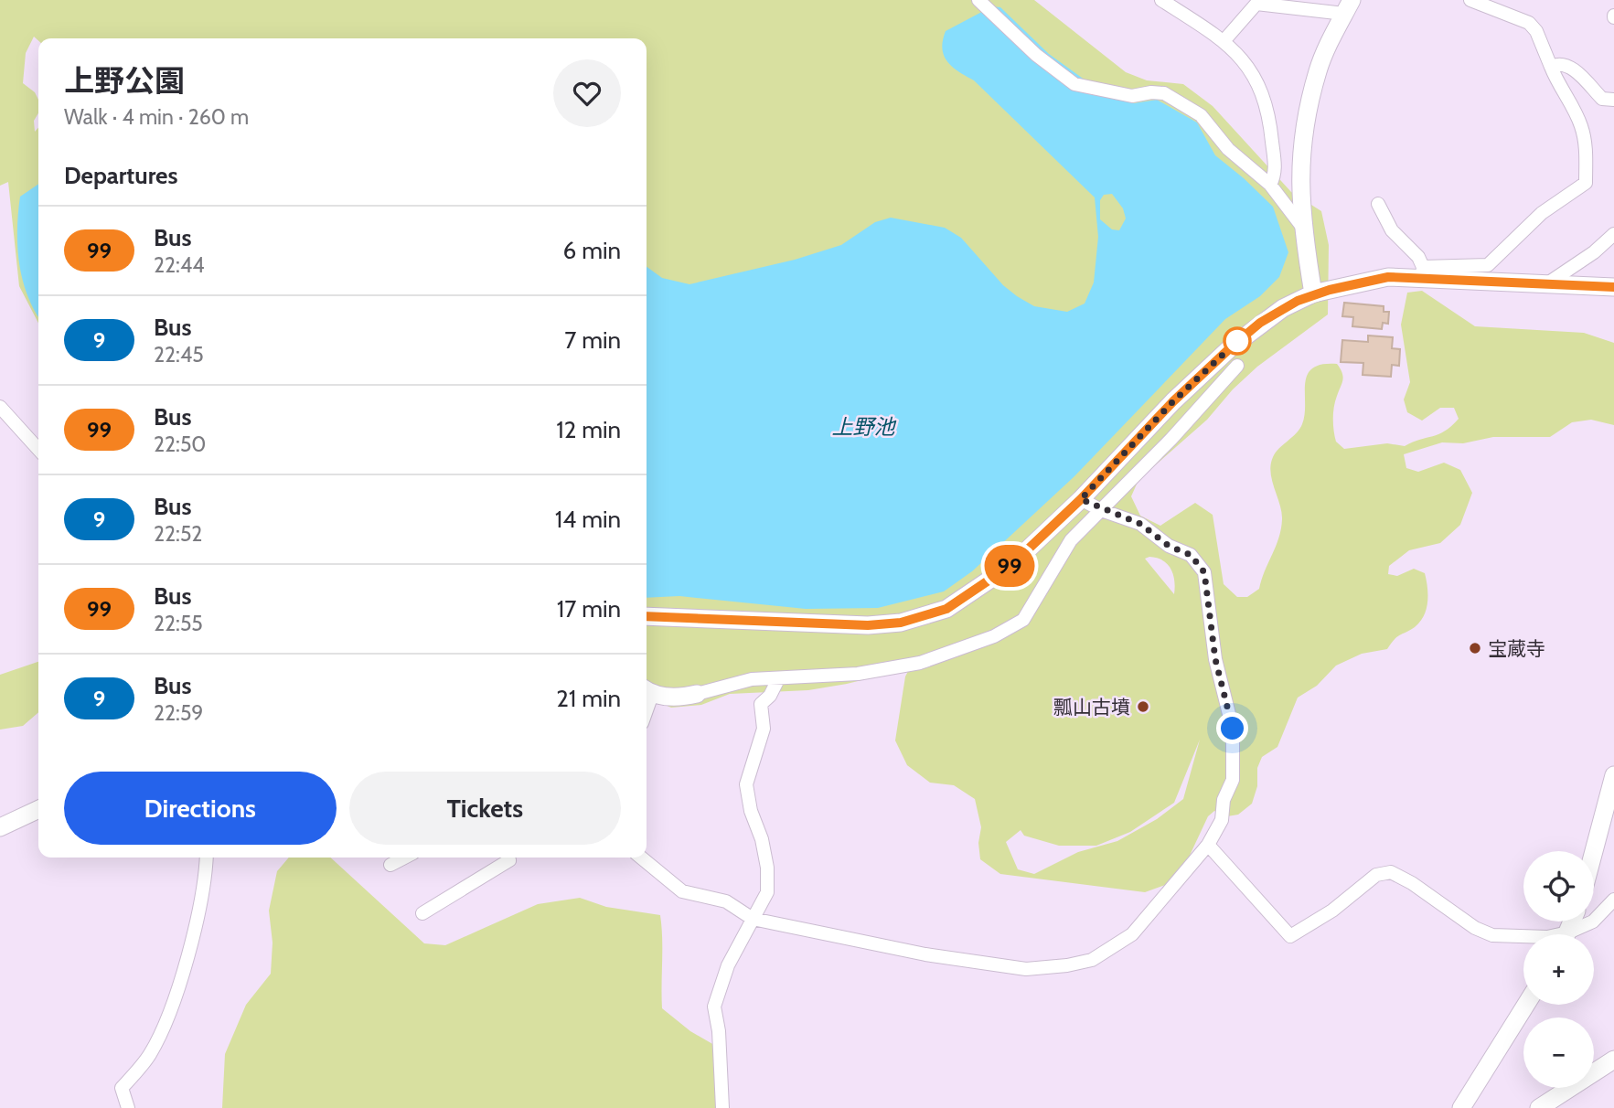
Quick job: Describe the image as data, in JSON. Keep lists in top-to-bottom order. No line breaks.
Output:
{"water":["上野池"],"places":["宝蔵寺","瓢山古墳"],"lines":["bus line 99"],"page":{"on_map":"99","heading":[["上野公園","Walk · 4 min · 260 m"],"Departures"],"list":[{"mark":"99","name":"Bus","note":"22:44","value":"6 min"},{"mark":"9","name":"Bus","note":"22:45","value":"7 min"},{"mark":"99","name":"Bus","note":"22:50","value":"12 min"},{"mark":"9","name":"Bus","note":"22:52","value":"14 min"},{"mark":"99","name":"Bus","note":"22:55","value":"17 min"},{"mark":"9","name":"Bus","note":"22:59","value":"21 min"}],"buttons":["Directions","Tickets"],"map_buttons":["+","−"]}}
